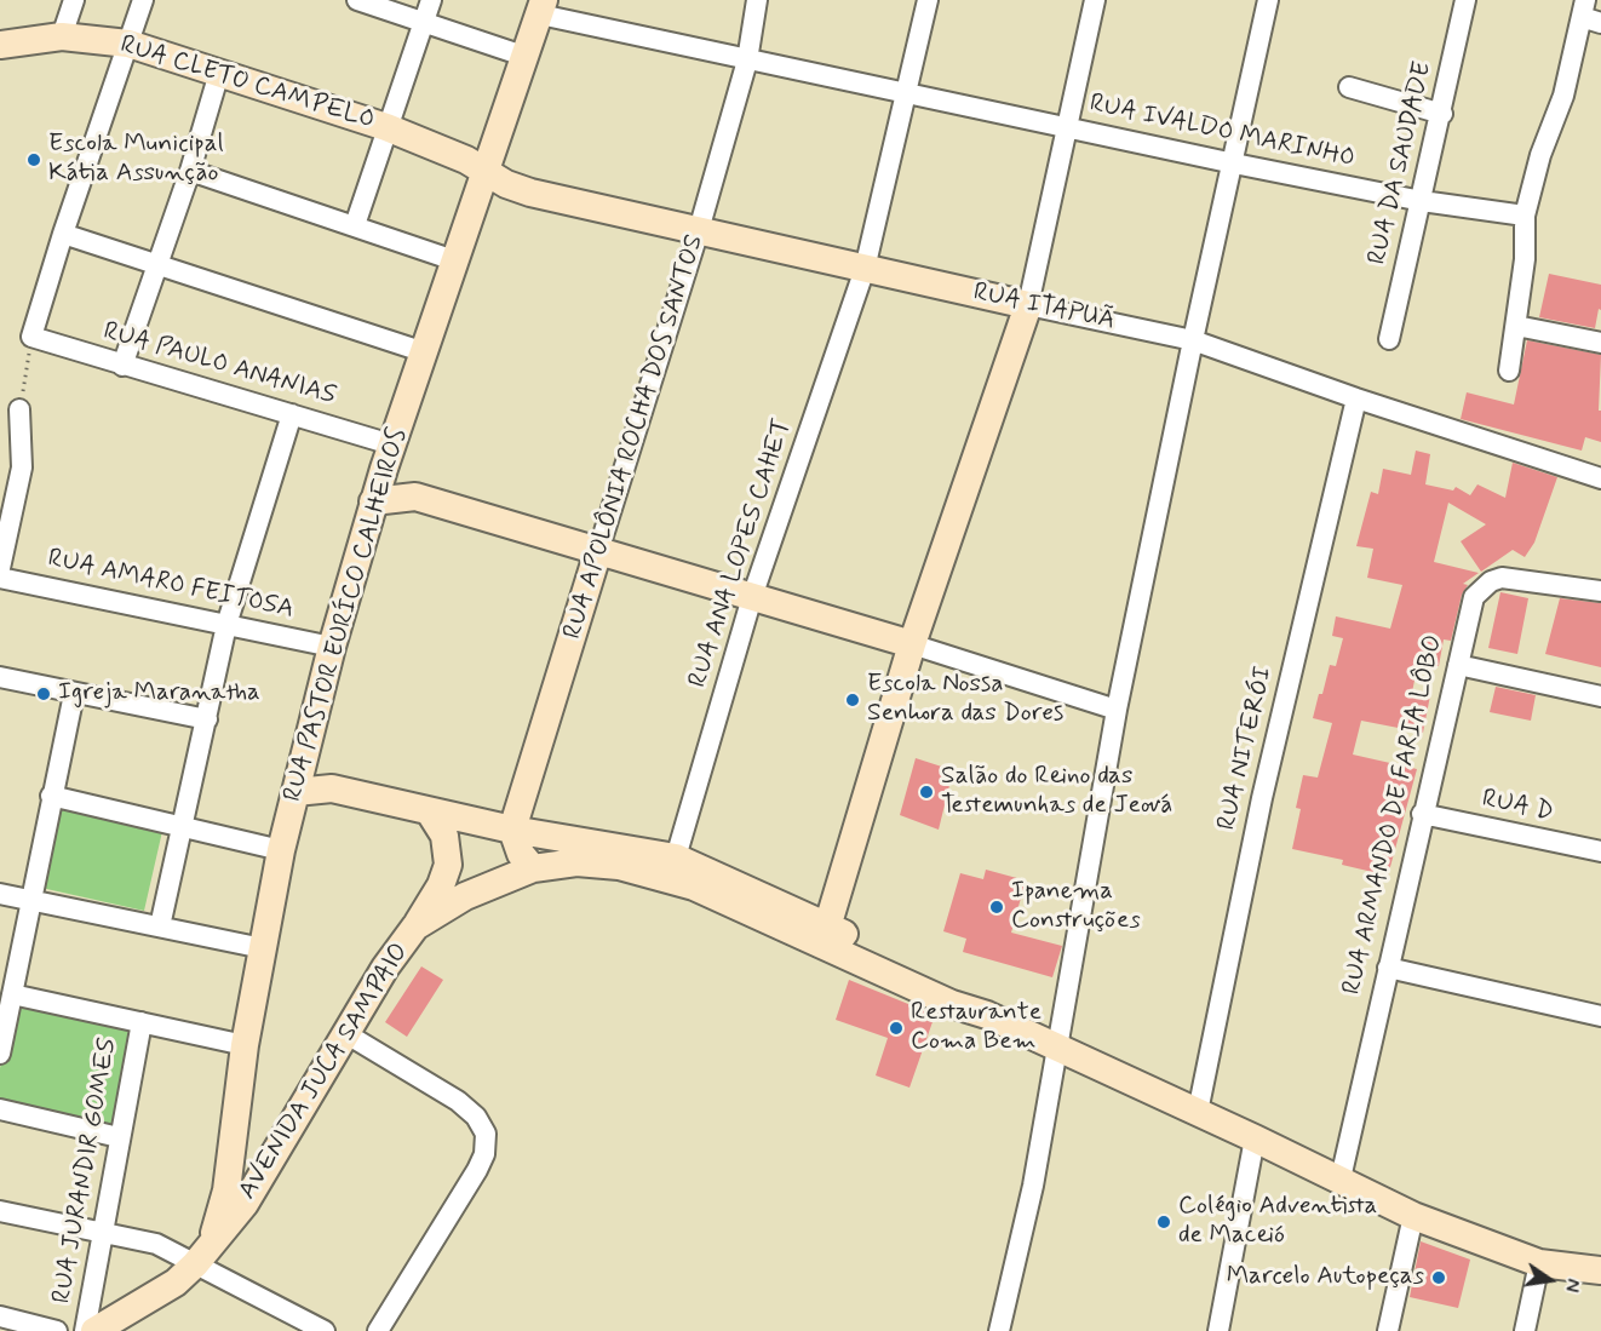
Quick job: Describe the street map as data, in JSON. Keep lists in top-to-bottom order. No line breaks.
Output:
{"streets":{"main road":["RUA CLETO CAMPELO","RUA ITAPUÃ","RUA APOLÔNIA ROCHA DOS SANTOS","RUA PASTOR EURÍCO CALHEIROS","AVENIDA JUCA SAMPAIO"],"street":["RUA IVALDO MARINHO","RUA DA SAUDADE","RUA PAULO ANANIAS","RUA ANA LOPES CAHET","RUA AMARO FEITOSA","RUA NITERÓI","RUA D","RUA ARMANDO DE FARIA LÔBO","RUA JURANDIR GOMES"]},"crossings":[["RUA CLETO CAMPELO","RUA ITAPUÃ"],["RUA CLETO CAMPELO","RUA PASTOR EURÍCO CALHEIROS"],["RUA IVALDO MARINHO","RUA DA SAUDADE"],["RUA IVALDO MARINHO","RUA APOLÔNIA ROCHA DOS SANTOS"],["RUA IVALDO MARINHO","RUA PASTOR EURÍCO CALHEIROS"],["RUA ITAPUÃ","RUA APOLÔNIA ROCHA DOS SANTOS"],["RUA ITAPUÃ","RUA ANA LOPES CAHET"],["RUA ITAPUÃ","RUA PASTOR EURÍCO CALHEIROS"],["RUA ITAPUÃ","RUA NITERÓI"],["RUA PAULO ANANIAS","RUA PASTOR EURÍCO CALHEIROS"],["RUA APOLÔNIA ROCHA DOS SANTOS","AVENIDA JUCA SAMPAIO"],["RUA ANA LOPES CAHET","AVENIDA JUCA SAMPAIO"],["RUA AMARO FEITOSA","RUA PASTOR EURÍCO CALHEIROS"],["RUA PASTOR EURÍCO CALHEIROS","AVENIDA JUCA SAMPAIO"],["RUA NITERÓI","AVENIDA JUCA SAMPAIO"],["RUA D","RUA ARMANDO DE FARIA LÔBO"],["RUA ARMANDO DE FARIA LÔBO","AVENIDA JUCA SAMPAIO"]],"places":["Escola Municipal Kátia Assunção","Igreja Maranatha","Escola Nossa Senhora das Dores","Salão do Reino das Testemunhas de Jeová","Ipanema Construções","Restaurante Coma Bem","Colégio Adventista de Maceió","Marcelo Autopeças"],"north":"right"}
